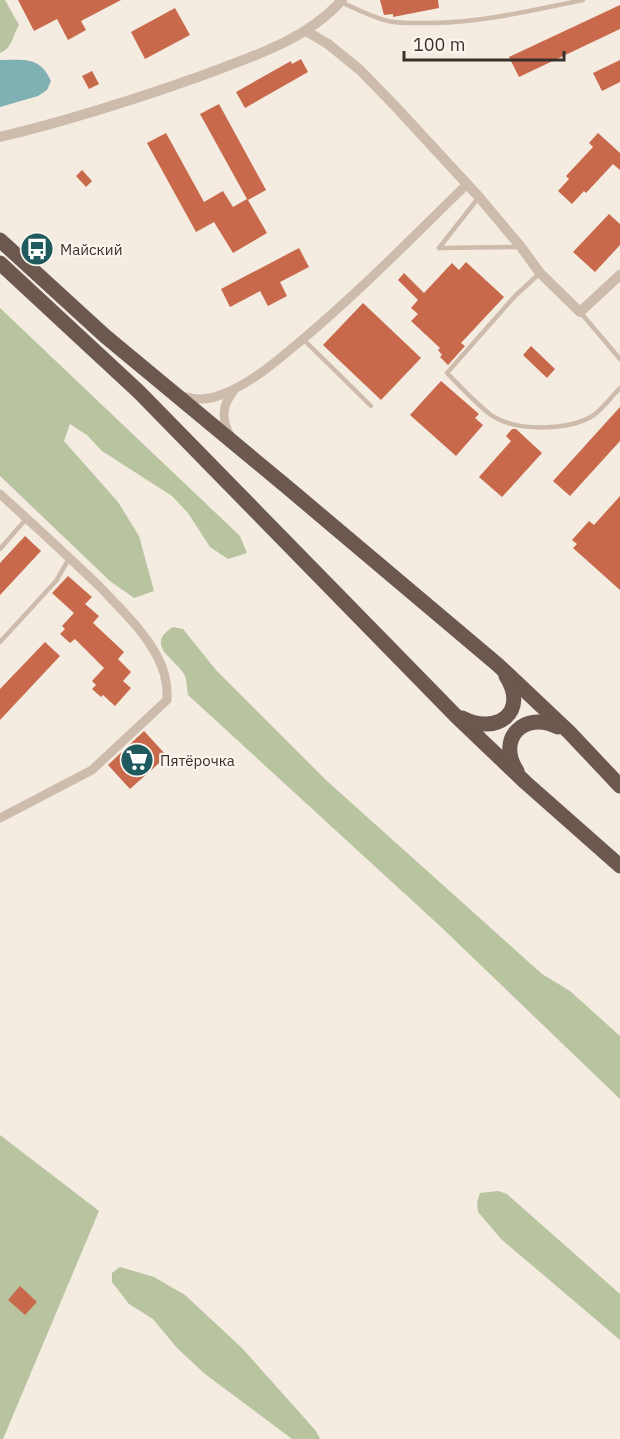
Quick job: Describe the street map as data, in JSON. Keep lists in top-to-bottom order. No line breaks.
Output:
{"places":{"bus stop":["Майский"],"supermarket":["Пятёрочка"]},"scale_bar":"100 m"}
